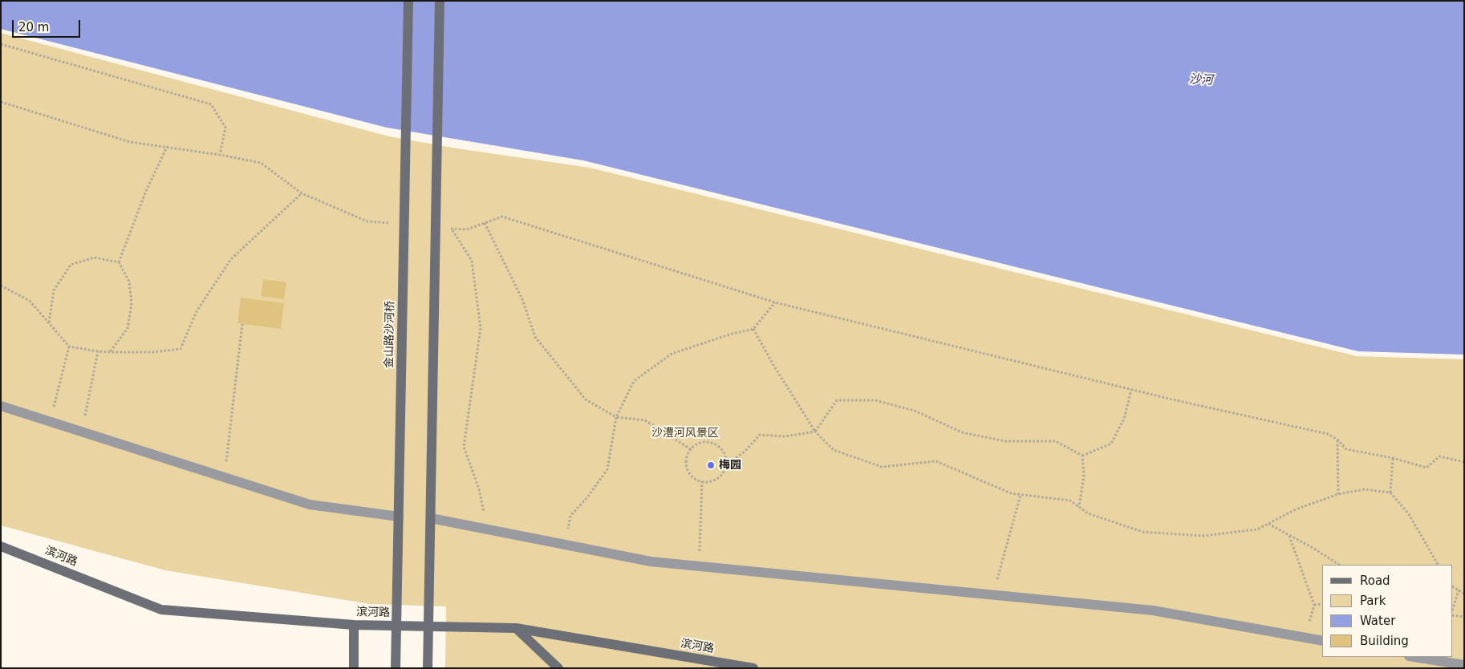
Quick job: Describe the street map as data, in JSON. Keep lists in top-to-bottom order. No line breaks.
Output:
{"streets":{"main road":["金山路沙河桥","滨河路"]},"water":["沙河"],"parks":["沙澧河风景区"],"places":["梅园"],"legend":["Road","Park","Water","Building"],"scale_bar":"20 m"}
